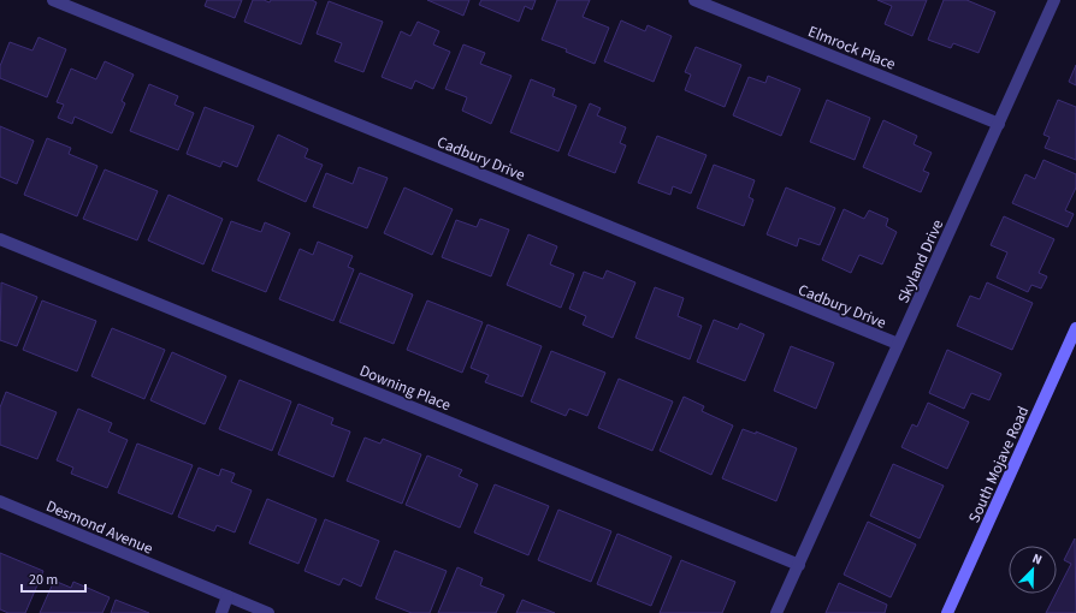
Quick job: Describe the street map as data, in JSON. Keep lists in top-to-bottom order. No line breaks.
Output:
{"streets":{"street":["Elmrock Place","Cadbury Drive","Skyland Drive","Downing Place","South Mojave Road","Desmond Avenue"]},"crossings":[["Elmrock Place","Skyland Drive"],["Cadbury Drive","Skyland Drive"],["Skyland Drive","Downing Place"]],"scale_bar":"20 m","north":"top right"}
